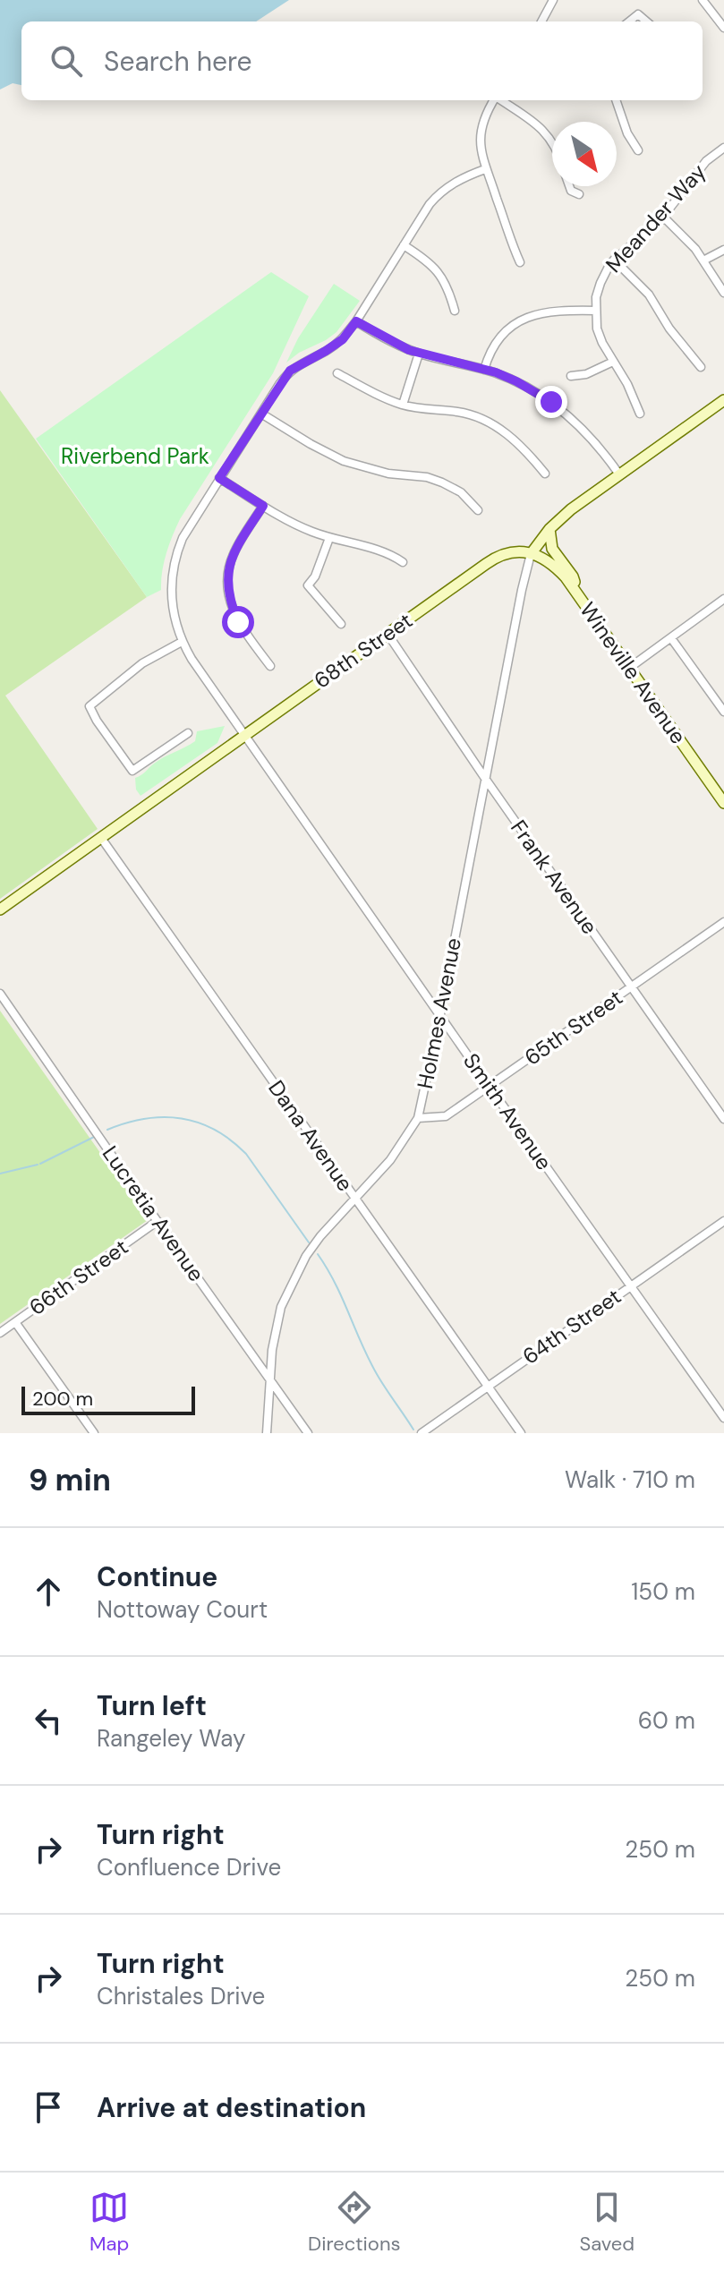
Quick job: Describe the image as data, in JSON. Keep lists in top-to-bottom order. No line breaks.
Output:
{"streets":{"street":["Meander Way","68th Street","Wineville Avenue","Frank Avenue","Holmes Avenue","65th Street","Smith Avenue","Dana Avenue","Lucretia Avenue","66th Street","64th Street"]},"crossings":[["68th Street","Wineville Avenue"],["68th Street","Frank Avenue"],["68th Street","Holmes Avenue"],["68th Street","Smith Avenue"],["68th Street","Dana Avenue"],["Wineville Avenue","Holmes Avenue"],["Frank Avenue","Holmes Avenue"],["Frank Avenue","65th Street"],["Holmes Avenue","65th Street"],["Holmes Avenue","Smith Avenue"],["Holmes Avenue","Dana Avenue"],["Holmes Avenue","Lucretia Avenue"],["65th Street","Smith Avenue"],["Smith Avenue","64th Street"],["Dana Avenue","64th Street"],["Lucretia Avenue","66th Street"]],"parks":["Riverbend Park"],"scale_bar":"200 m","north":"bottom right","page":{"search":"Search here","scale":"200 m","heading":["9 min","Walk · 710 m"],"list":[["Continue","Nottoway Court","150 m"],["Turn left","Rangeley Way","60 m"],["Turn right","Confluence Drive","250 m"],["Turn right","Christales Drive","250 m"],"Arrive at destination"],"nav":["Map","Directions","Saved"]}}
